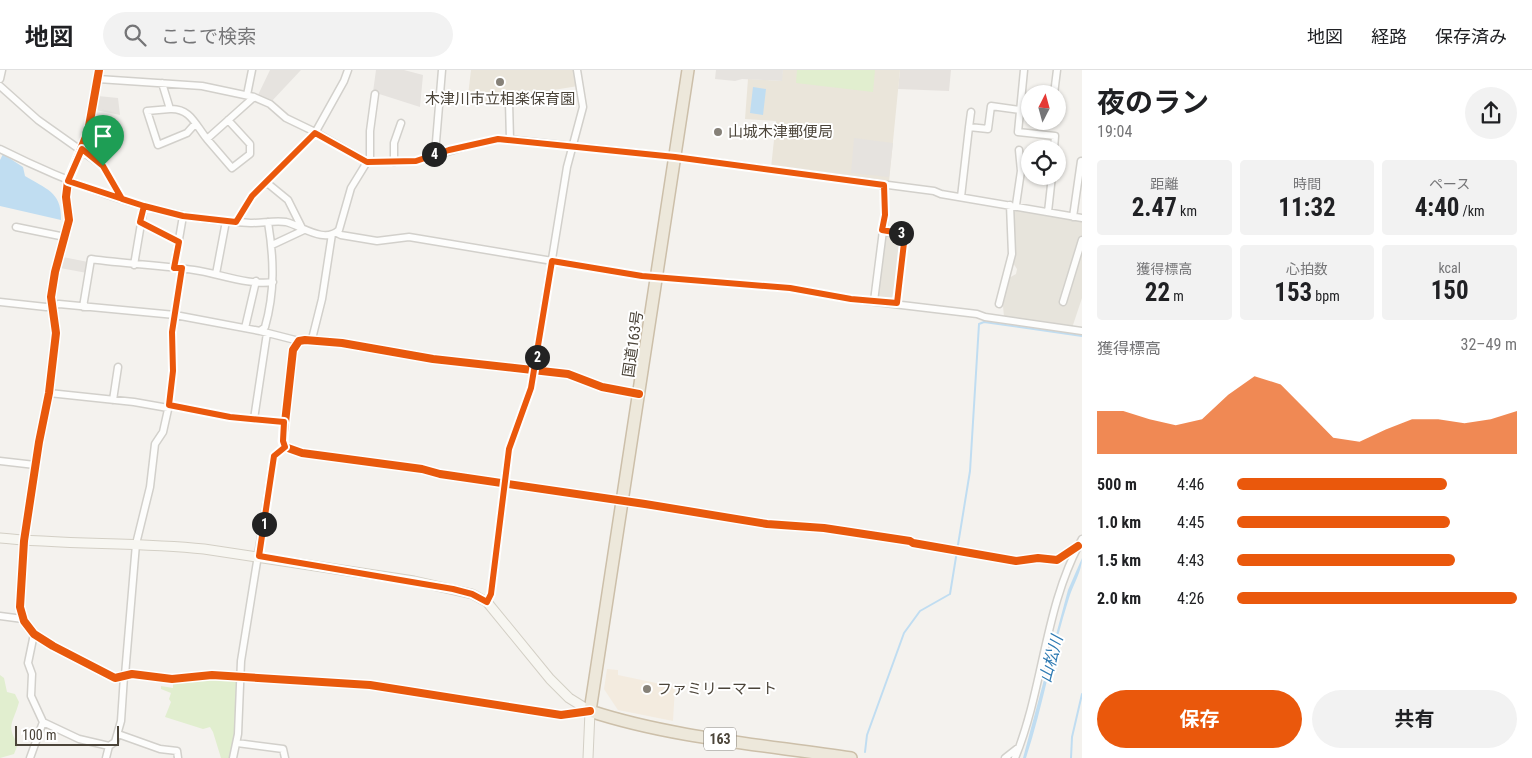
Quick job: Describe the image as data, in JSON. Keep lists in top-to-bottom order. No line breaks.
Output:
{"streets":{"highway":["国道163号","163"]},"crossings":[["国道163号","163"]],"water":["山松川"],"places":["木津川市立相楽保育園","山城木津郵便局","ファミリーマート"],"scale_bar":"100 m","north":"top","page":{"header":"地図","search":"ここで検索","nav":["地図","経路","保存済み"],"heading":["夜のラン","19:04"],"pins":["4","3","2","1"],"stats":[["距離","2.47 km"],["時間","11:32"],["ペース","4:40 /km"],["獲得標高","22 m"],["心拍数","153 bpm"],["kcal","150"]],"chart":["獲得標高","32–49 m"],"list":[{"name":"500 m","note":"4:46"},{"name":"1.0 km","note":"4:45"},{"name":"1.5 km","note":"4:43"},{"name":"2.0 km","note":"4:26"}],"buttons":["保存","共有"],"scale":"100 m"}}
